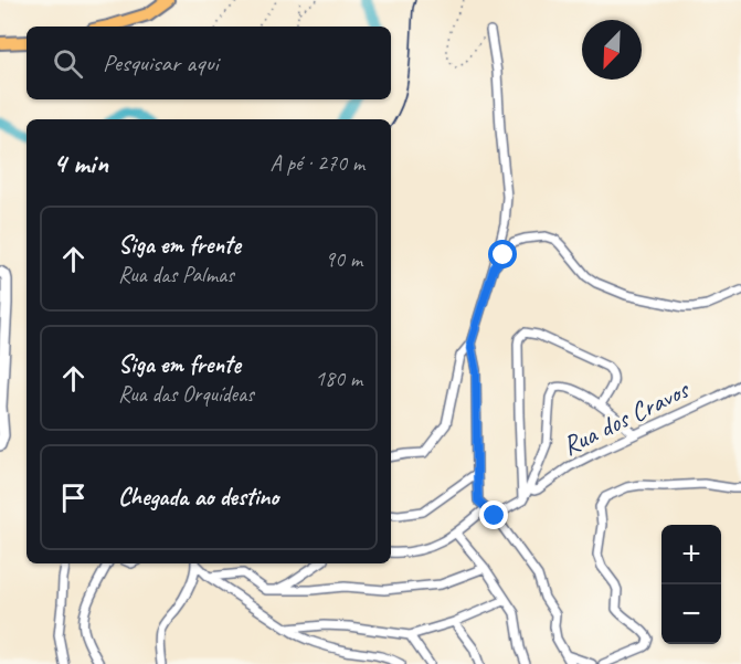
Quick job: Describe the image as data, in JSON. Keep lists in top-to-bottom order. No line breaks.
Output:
{"streets":{"street":["Rua dos Cravos"]},"north":"bottom left","page":{"search":"Pesquisar aqui","heading":["4 min","A pé · 270 m"],"list":[["Siga em frente","Rua das Palmas","90 m"],["Siga em frente","Rua das Orquídeas","180 m"],"Chegada ao destino"],"map_buttons":["+","−"]}}
